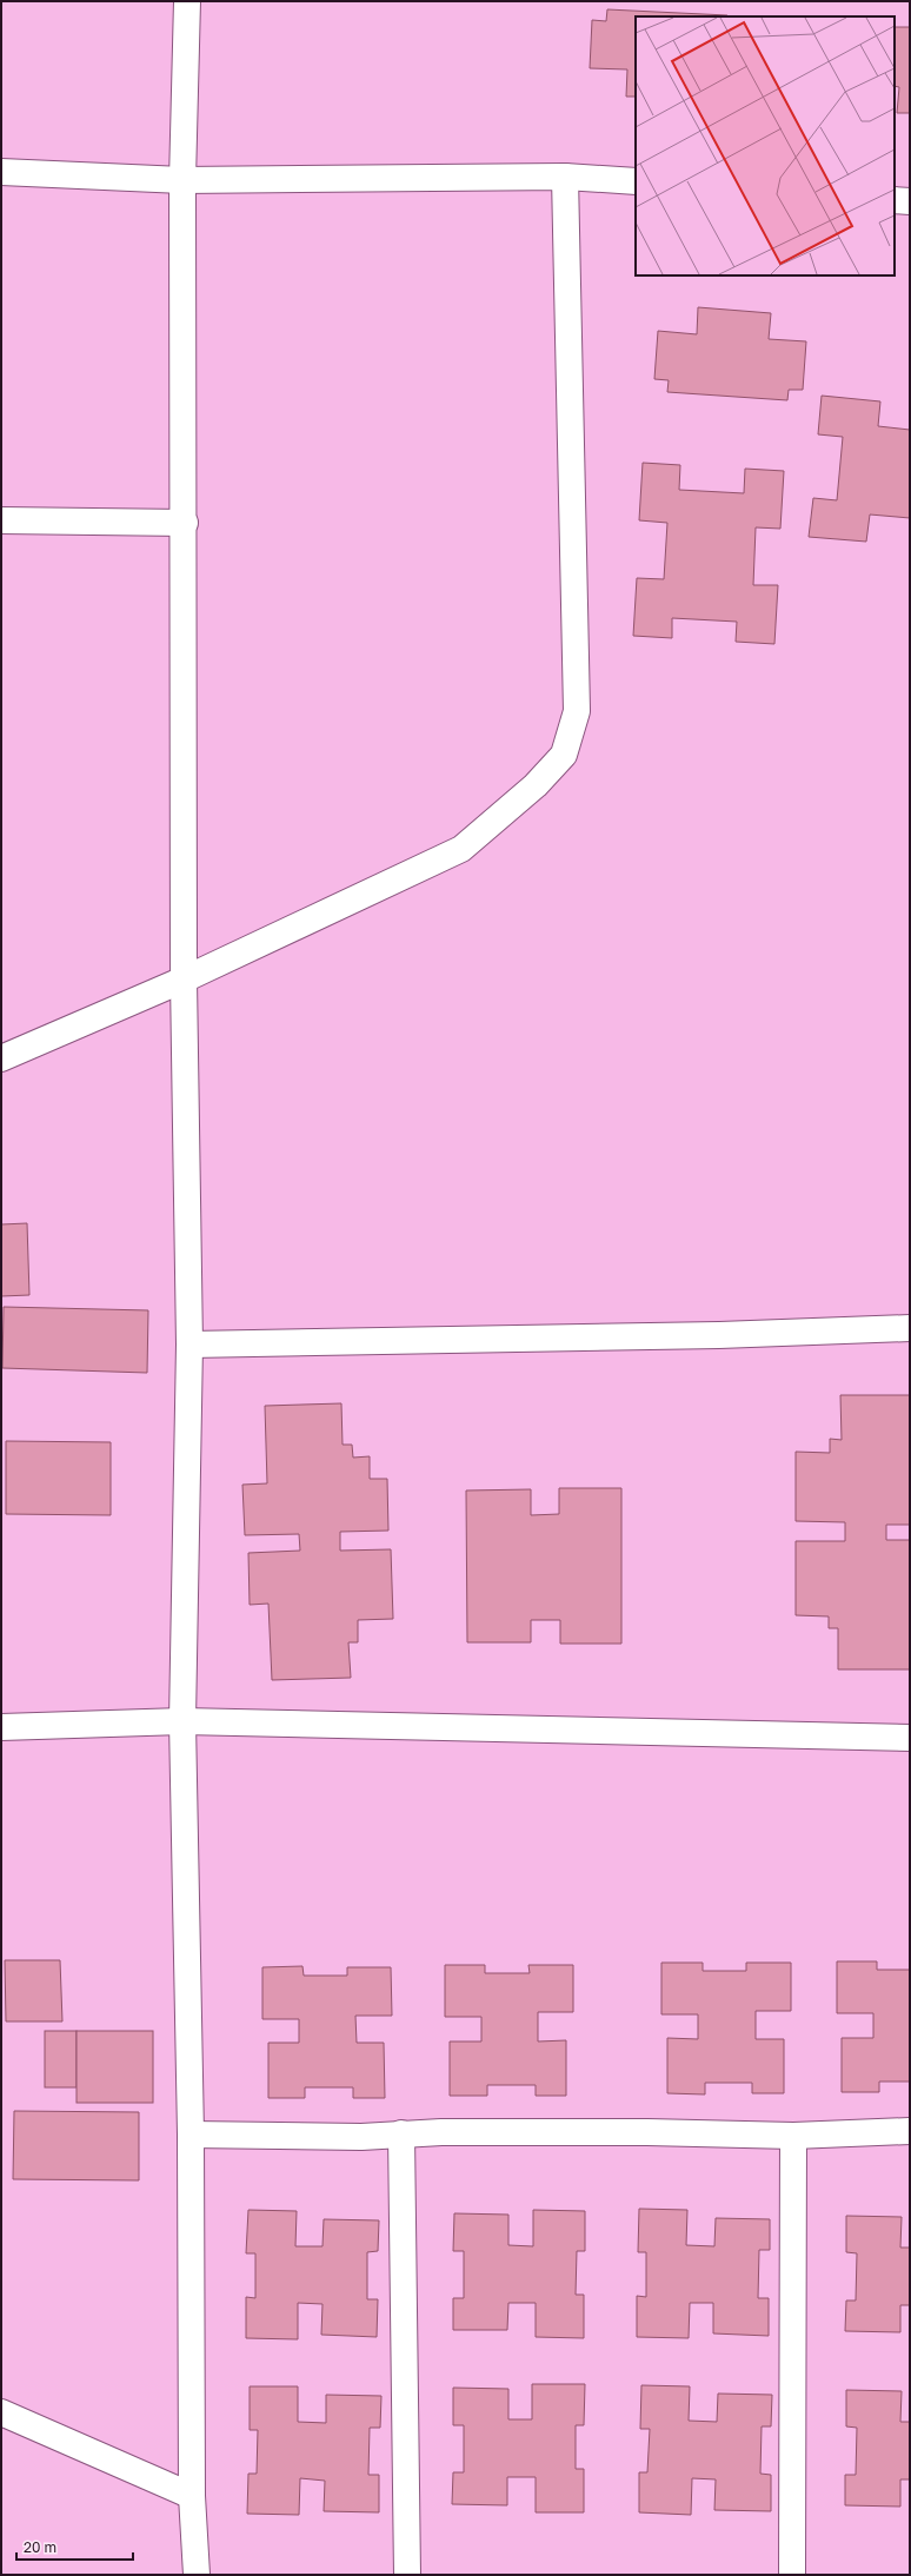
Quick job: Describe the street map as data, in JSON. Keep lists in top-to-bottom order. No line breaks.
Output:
{"scale_bar":"20 m"}
